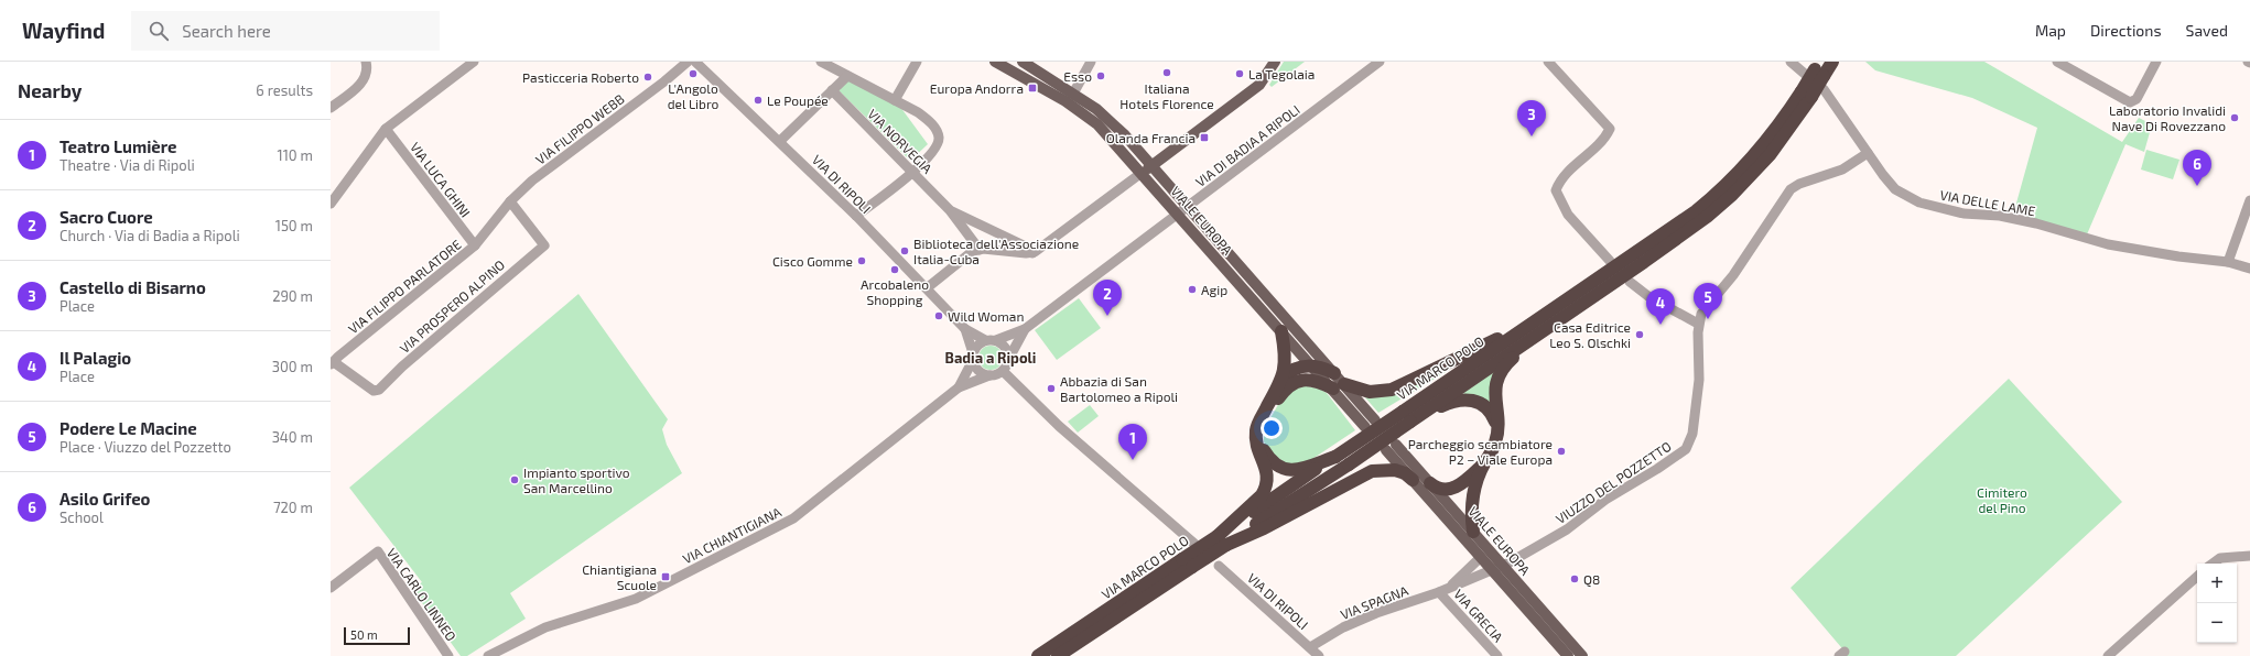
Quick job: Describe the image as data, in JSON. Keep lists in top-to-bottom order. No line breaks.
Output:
{"streets":{"highway":["VIA MARCO POLO"],"main road":["VIALE EUROPA"],"street":["VIA FILIPPO WEBB","VIA NORVEGIA","VIA DI BADIA A RIPOLI","VIA LUCA GHINI","VIA DI RIPOLI","VIA DELLE LAME","VIA FILIPPO PARLATORE","VIA PROSPERO ALPINO","VIUZZO DEL POZZETTO","VIA CHIANTIGIANA","VIA CARLO LINNEO","VIA SPAGNA","VIA GRECIA"]},"crossings":[["VIA FILIPPO WEBB","VIA LUCA GHINI"],["VIA FILIPPO WEBB","VIA FILIPPO PARLATORE"],["VIA FILIPPO WEBB","VIA PROSPERO ALPINO"],["VIA DI BADIA A RIPOLI","VIA DI RIPOLI"],["VIA DI BADIA A RIPOLI","VIALE EUROPA"],["VIA DI BADIA A RIPOLI","VIA CHIANTIGIANA"],["VIA LUCA GHINI","VIA FILIPPO PARLATORE"],["VIA DI RIPOLI","VIA CHIANTIGIANA"],["VIA DI RIPOLI","VIA SPAGNA"],["VIA DELLE LAME","VIA MARCO POLO"],["VIA DELLE LAME","VIUZZO DEL POZZETTO"],["VIALE EUROPA","VIUZZO DEL POZZETTO"],["VIALE EUROPA","VIA SPAGNA"],["VIA FILIPPO PARLATORE","VIA PROSPERO ALPINO"],["VIUZZO DEL POZZETTO","VIA SPAGNA"],["VIA SPAGNA","VIA GRECIA"]],"districts":["Badia a Ripoli"],"parks":["Cimitero del Pino"],"places":{"other":["Italiana Hotels Florence","L'Angolo del Libro","La Tegolaia","Esso","Pasticceria Roberto","Le Poupée","Laboratorio Invalidi Nave Di Rovezzano","Biblioteca dell'Associazione Italia-Cuba","Cisco Gomme","Arcobaleno Shopping","Agip","Wild Woman","Casa Editrice Leo S. Olschki","Abbazia di San Bartolomeo a Ripoli","Parcheggio scambiatore P2 – Viale Europa","Impianto sportivo San Marcellino","Q8"],"transit":["Europa Andorra","Olanda Francia","Chiantigiana Scuole"]},"scale_bar":"50 m","page":{"header":"Wayfind","search":"Search here","nav":["Map","Directions","Saved"],"heading":["Nearby","6 results"],"pins":["3","6","2","5","4","1"],"list":[{"mark":"1","name":"Teatro Lumière","note":"Theatre · Via di Ripoli","value":"110 m"},{"mark":"2","name":"Sacro Cuore","note":"Church · Via di Badia a Ripoli","value":"150 m"},{"mark":"3","name":"Castello di Bisarno","note":"Place","value":"290 m"},{"mark":"4","name":"Il Palagio","note":"Place","value":"300 m"},{"mark":"5","name":"Podere Le Macine","note":"Place · Viuzzo del Pozzetto","value":"340 m"},{"mark":"6","name":"Asilo Grifeo","note":"School","value":"720 m"}],"map_buttons":["+","−"],"scale":"50 m"}}
